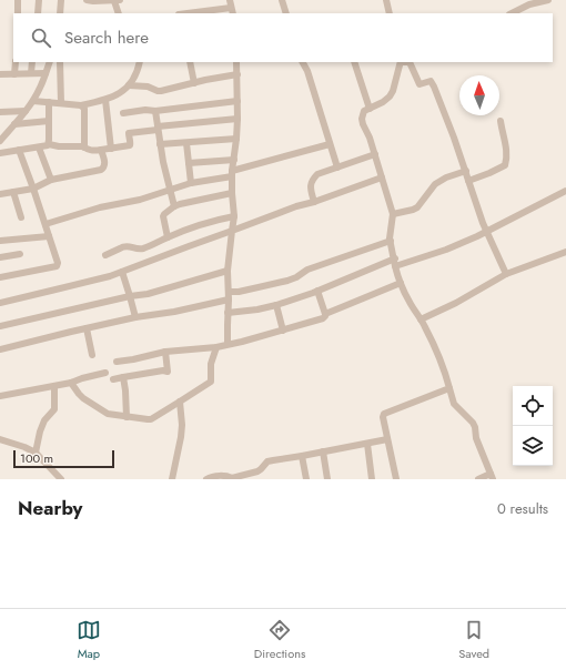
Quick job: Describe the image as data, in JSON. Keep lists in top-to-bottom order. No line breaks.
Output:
{"scale_bar":"100 m","north":"top","page":{"search":"Search here","scale":"100 m","heading":["Nearby","0 results"],"nav":["Map","Directions","Saved"]}}
